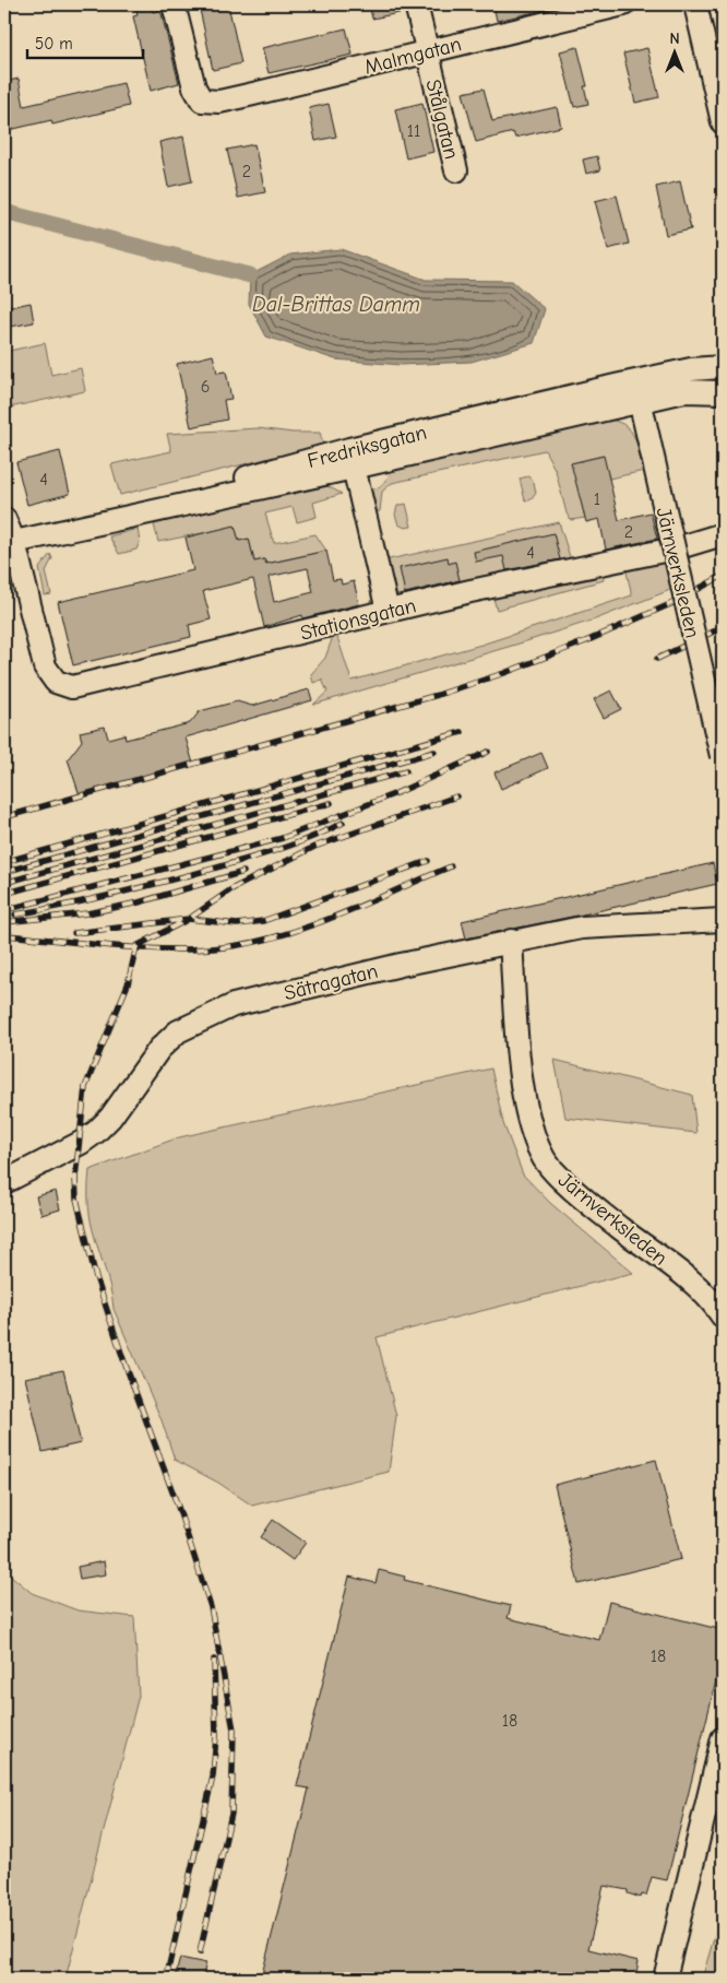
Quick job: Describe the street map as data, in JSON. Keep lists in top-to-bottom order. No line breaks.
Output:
{"streets":{"street":["Malmgatan","Stålgatan","Fredriksgatan","Järnverksleden","Stationsgatan","Sätragatan"]},"crossings":[["Malmgatan","Stålgatan"],["Fredriksgatan","Järnverksleden"],["Fredriksgatan","Stationsgatan"],["Järnverksleden","Sätragatan"]],"water":["Dal-Brittas Damm"],"house_numbers":["11","2","6","4","1","2","4","18","18"],"scale_bar":"50 m","north":"top"}
